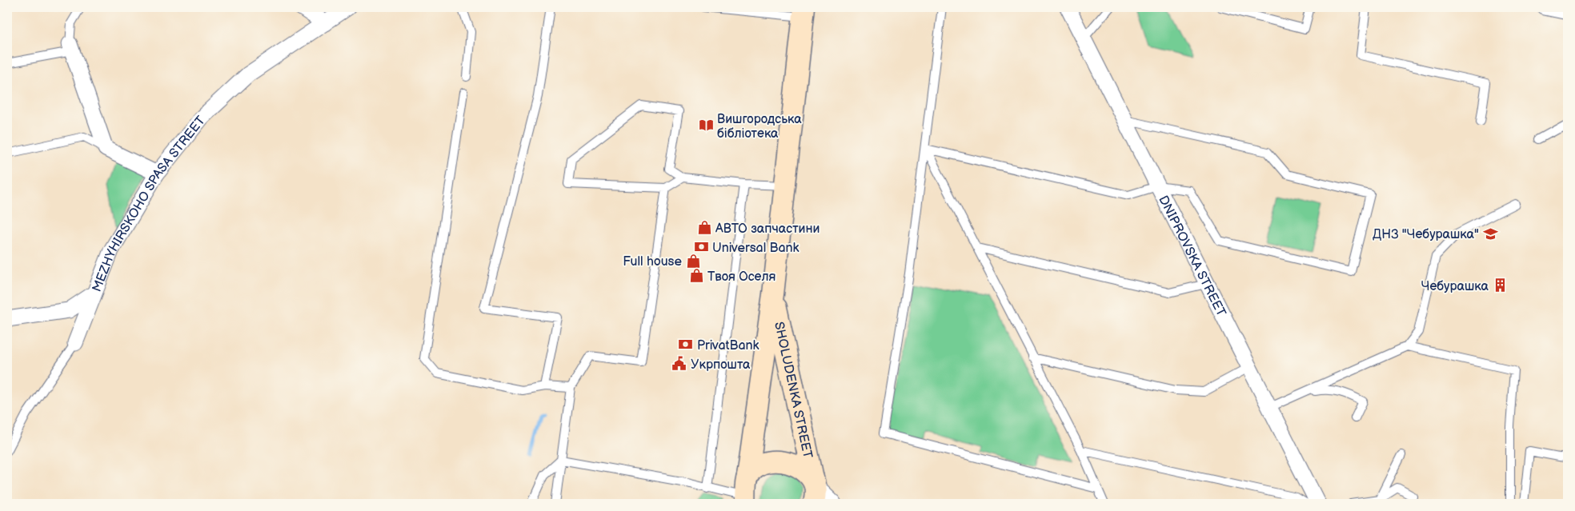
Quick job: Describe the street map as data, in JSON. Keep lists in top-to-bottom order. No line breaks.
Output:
{"streets":{"main road":["SHOLUDENKA STREET"],"street":["MEZHYHIRSKOHO SPASA STREET","DNIPROVSKA STREET"]},"places":{"library":["Вишгородська бібліотека"],"shop":["АВТО запчастини","Full house","Твоя Оселя"],"school or university":["ДНЗ \"Чебурашка\""],"bank":["Universal Bank","PrivatBank"],"building":["Чебурашка"],"public building":["Укрпошта"]}}
